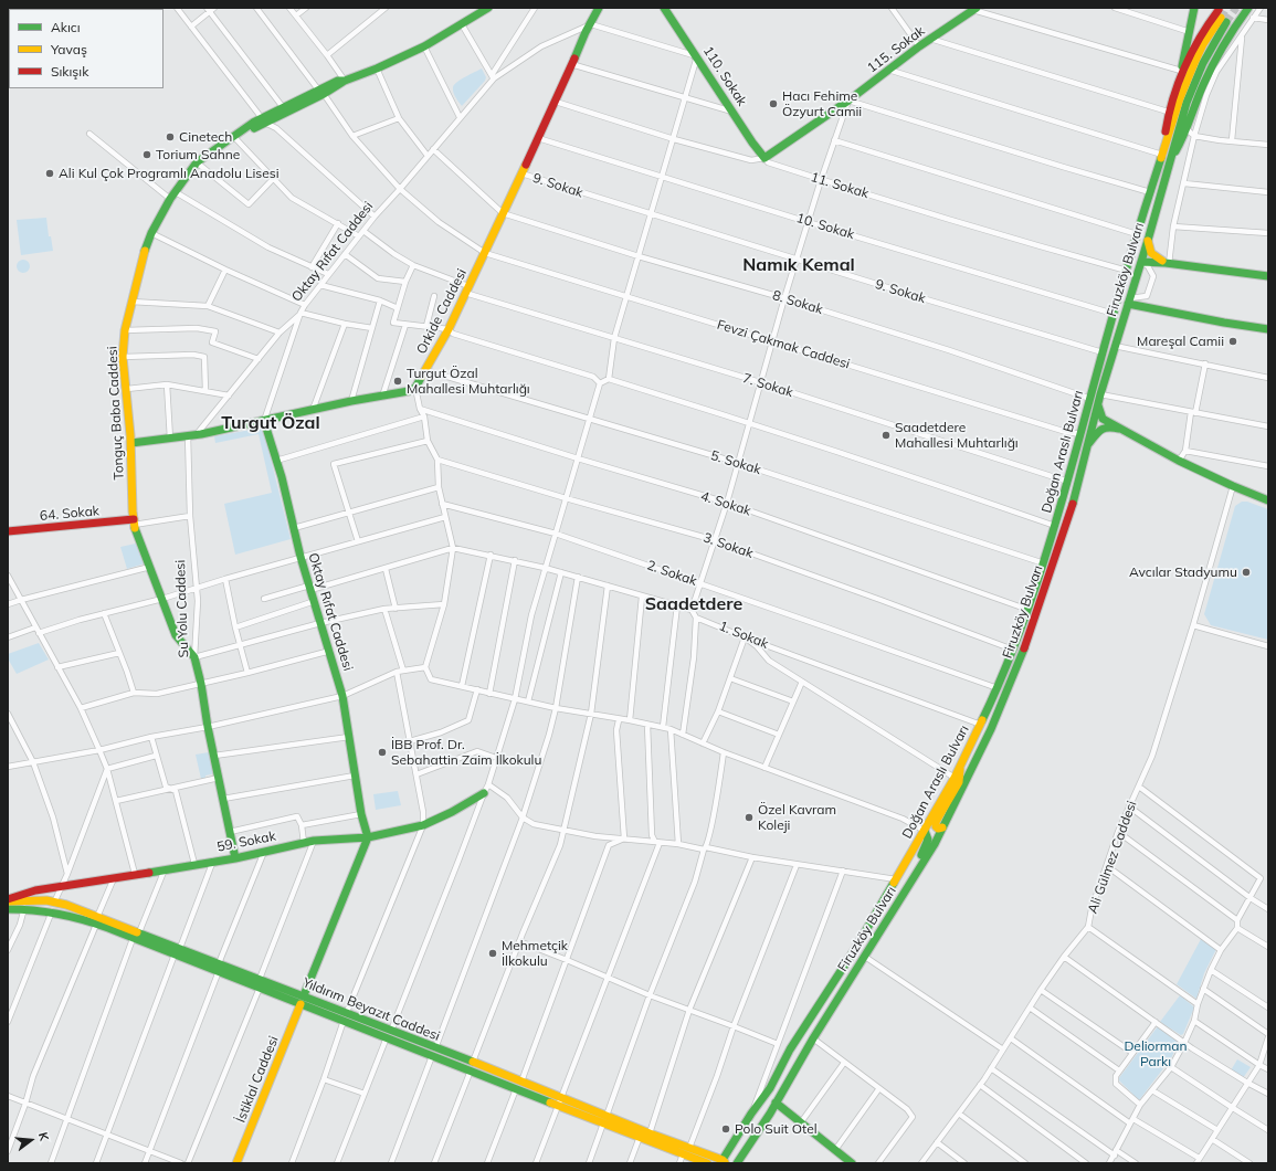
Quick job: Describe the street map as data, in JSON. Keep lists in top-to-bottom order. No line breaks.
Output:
{"streets":{"main road":["115. Sokak","110. Sokak","Oktay Rıfat Caddesi","Firuzköy Bulvarı","Orkide Caddesi","Tonguç Baba Caddesi","Doğan Araslı Bulvarı","64. Sokak","Su Yolu Caddesi","59. Sokak","Yıldırım Beyazıt Caddesi","İstiklal Caddesi"],"street":["9. Sokak","11. Sokak","10. Sokak","8. Sokak","Fevzi Çakmak Caddesi","7. Sokak","5. Sokak","4. Sokak","3. Sokak","2. Sokak","1. Sokak","Ali Gülmez Caddesi"]},"crossings":[["115. Sokak","110. Sokak"],["115. Sokak","11. Sokak"],["110. Sokak","11. Sokak"],["9. Sokak","Orkide Caddesi"],["9. Sokak","Doğan Araslı Bulvarı"],["11. Sokak","Doğan Araslı Bulvarı"],["10. Sokak","Orkide Caddesi"],["10. Sokak","Doğan Araslı Bulvarı"],["Oktay Rıfat Caddesi","Orkide Caddesi"],["Oktay Rıfat Caddesi","Fevzi Çakmak Caddesi"],["Oktay Rıfat Caddesi","7. Sokak"],["Oktay Rıfat Caddesi","59. Sokak"],["Firuzköy Bulvarı","Doğan Araslı Bulvarı"],["Firuzköy Bulvarı","Yıldırım Beyazıt Caddesi"],["8. Sokak","Orkide Caddesi"],["8. Sokak","Doğan Araslı Bulvarı"],["Orkide Caddesi","Fevzi Çakmak Caddesi"],["Orkide Caddesi","7. Sokak"],["Orkide Caddesi","5. Sokak"],["Fevzi Çakmak Caddesi","Tonguç Baba Caddesi"],["Fevzi Çakmak Caddesi","Doğan Araslı Bulvarı"],["7. Sokak","Doğan Araslı Bulvarı"],["Tonguç Baba Caddesi","64. Sokak"],["Tonguç Baba Caddesi","Su Yolu Caddesi"],["Doğan Araslı Bulvarı","5. Sokak"],["Doğan Araslı Bulvarı","4. Sokak"],["Doğan Araslı Bulvarı","3. Sokak"],["Doğan Araslı Bulvarı","2. Sokak"],["Doğan Araslı Bulvarı","1. Sokak"],["64. Sokak","Su Yolu Caddesi"],["Su Yolu Caddesi","59. Sokak"],["59. Sokak","Yıldırım Beyazıt Caddesi"],["Yıldırım Beyazıt Caddesi","İstiklal Caddesi"]],"districts":["Namık Kemal","Turgut Özal","Saadetdere"],"parks":["Deliorman Parkı"],"places":["Hacı Fehime Özyurt Camii","Cinetech","Torium Sahne","Ali Kul Çok Programlı Anadolu Lisesi","Mareşal Camii","Turgut Özal Mahallesi Muhtarlığı","Saadetdere Mahallesi Muhtarlığı","Avcılar Stadyumu","İBB Prof. Dr. Sebahattin Zaim İlkokulu","Özel Kavram Koleji","Mehmetçik İlkokulu","Polo Suit Otel"],"legend":["Akıcı","Yavaş","Sıkışık"],"north":"right"}
